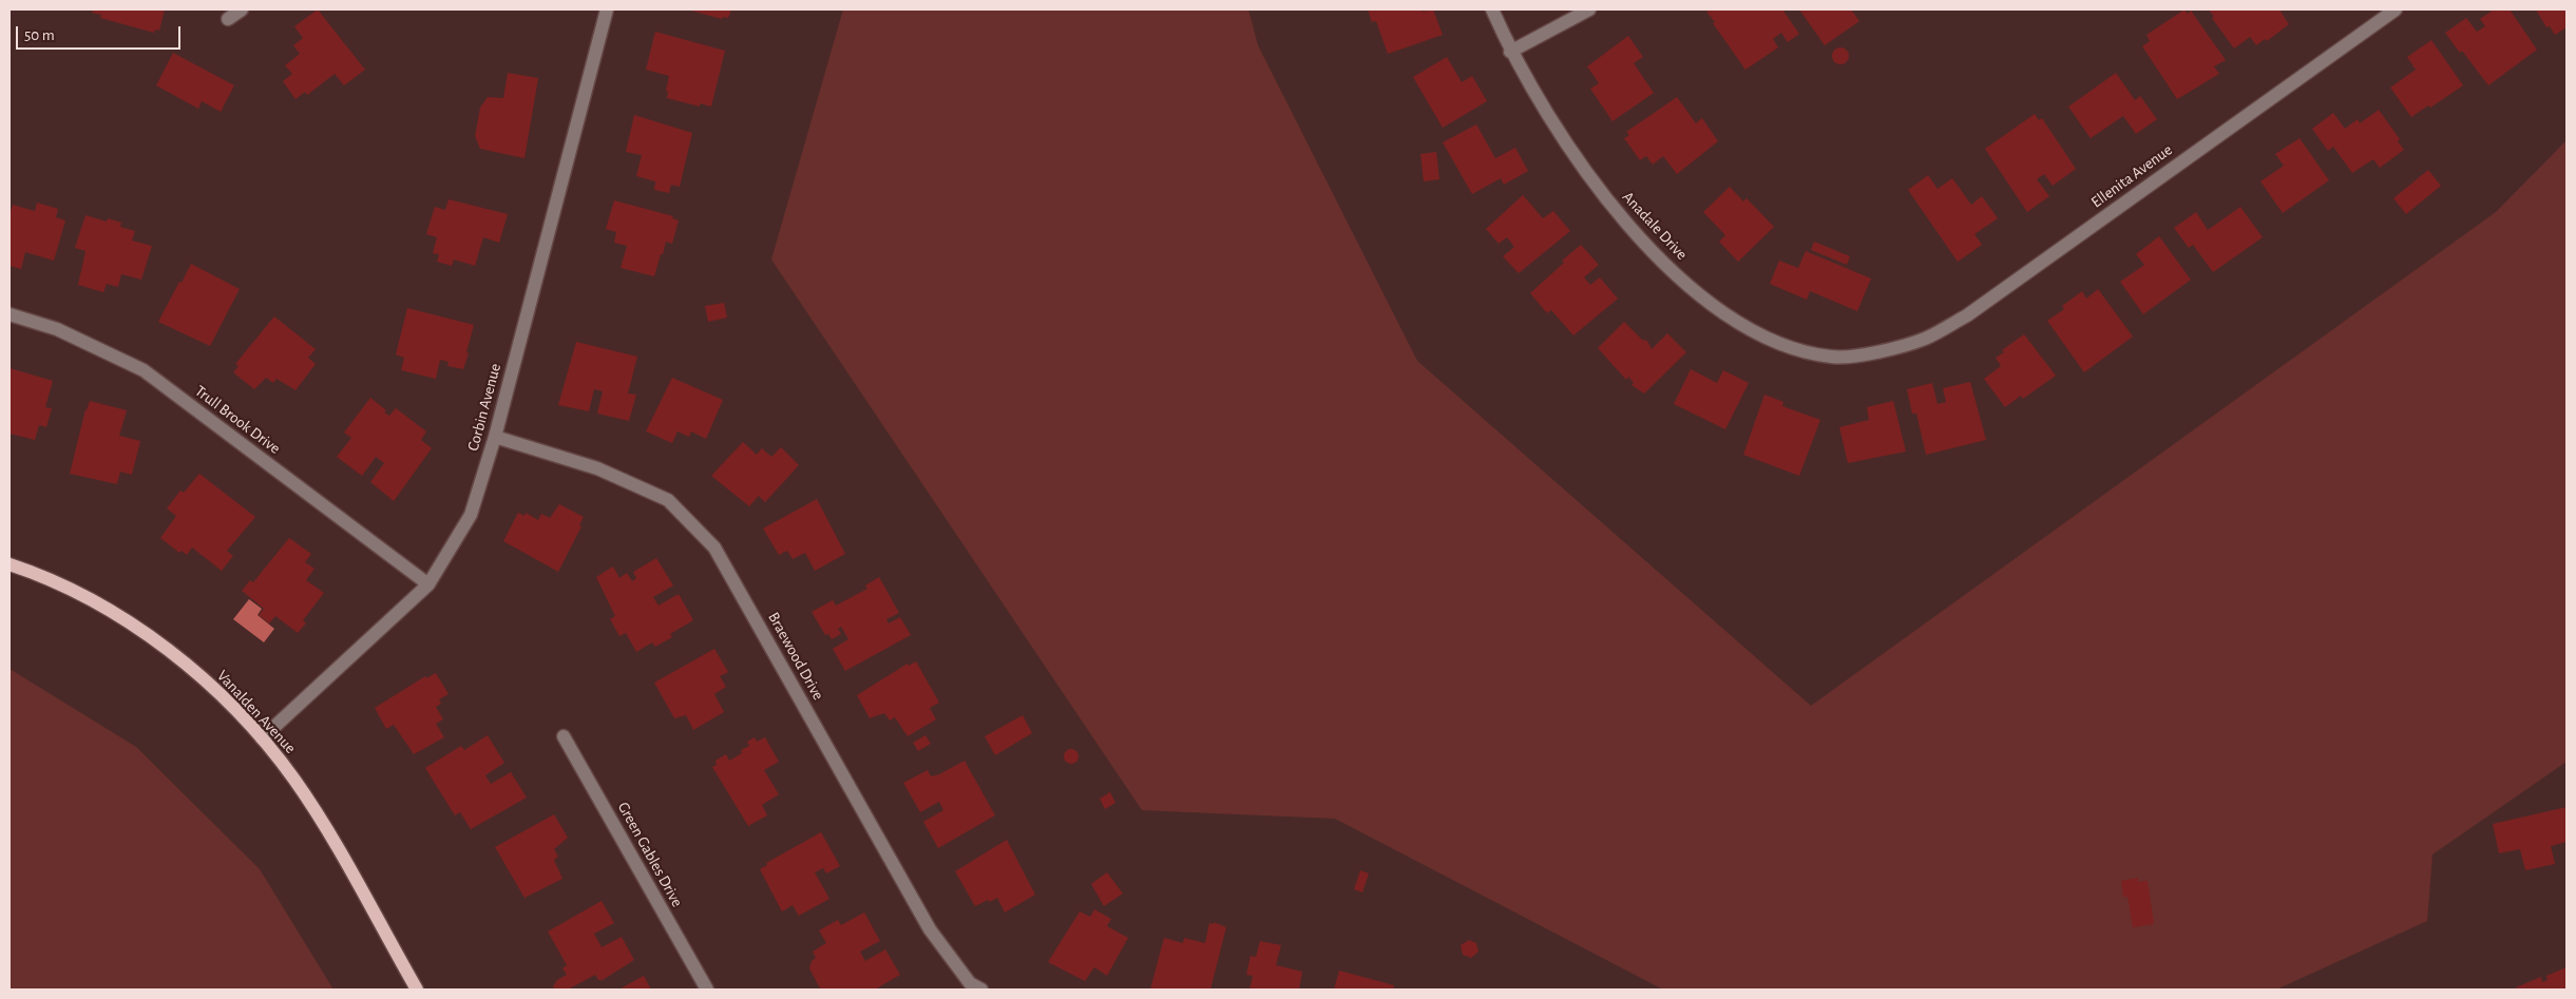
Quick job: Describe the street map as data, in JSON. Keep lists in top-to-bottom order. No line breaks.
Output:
{"streets":{"main road":["Vanalden Avenue"],"street":["Ellenita Avenue","Anadale Drive","Corbin Avenue","Trull Brook Drive","Braewood Drive","Green Gables Drive"]},"crossings":[["Ellenita Avenue","Anadale Drive"],["Corbin Avenue","Trull Brook Drive"],["Corbin Avenue","Braewood Drive"],["Corbin Avenue","Vanalden Avenue"]],"scale_bar":"50 m"}
